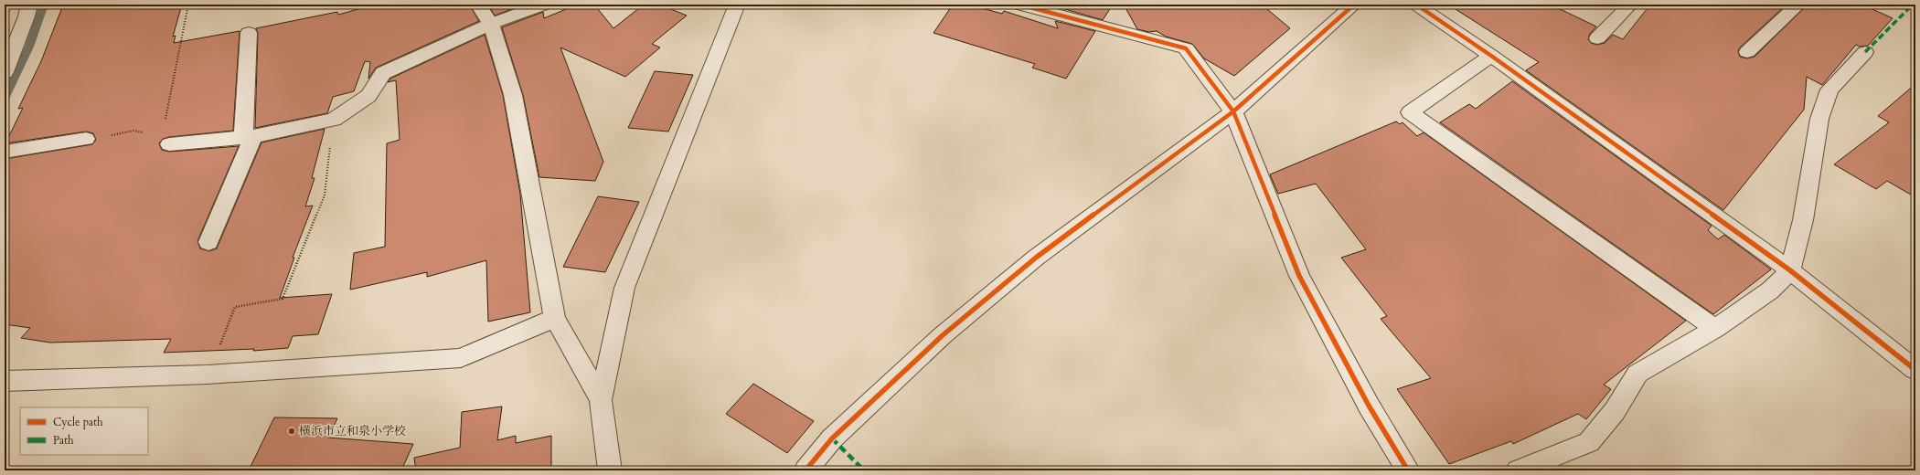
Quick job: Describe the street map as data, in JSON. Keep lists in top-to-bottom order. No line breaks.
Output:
{"places":["横浜市立和泉小学校"],"legend":["Cycle path","Path"]}
